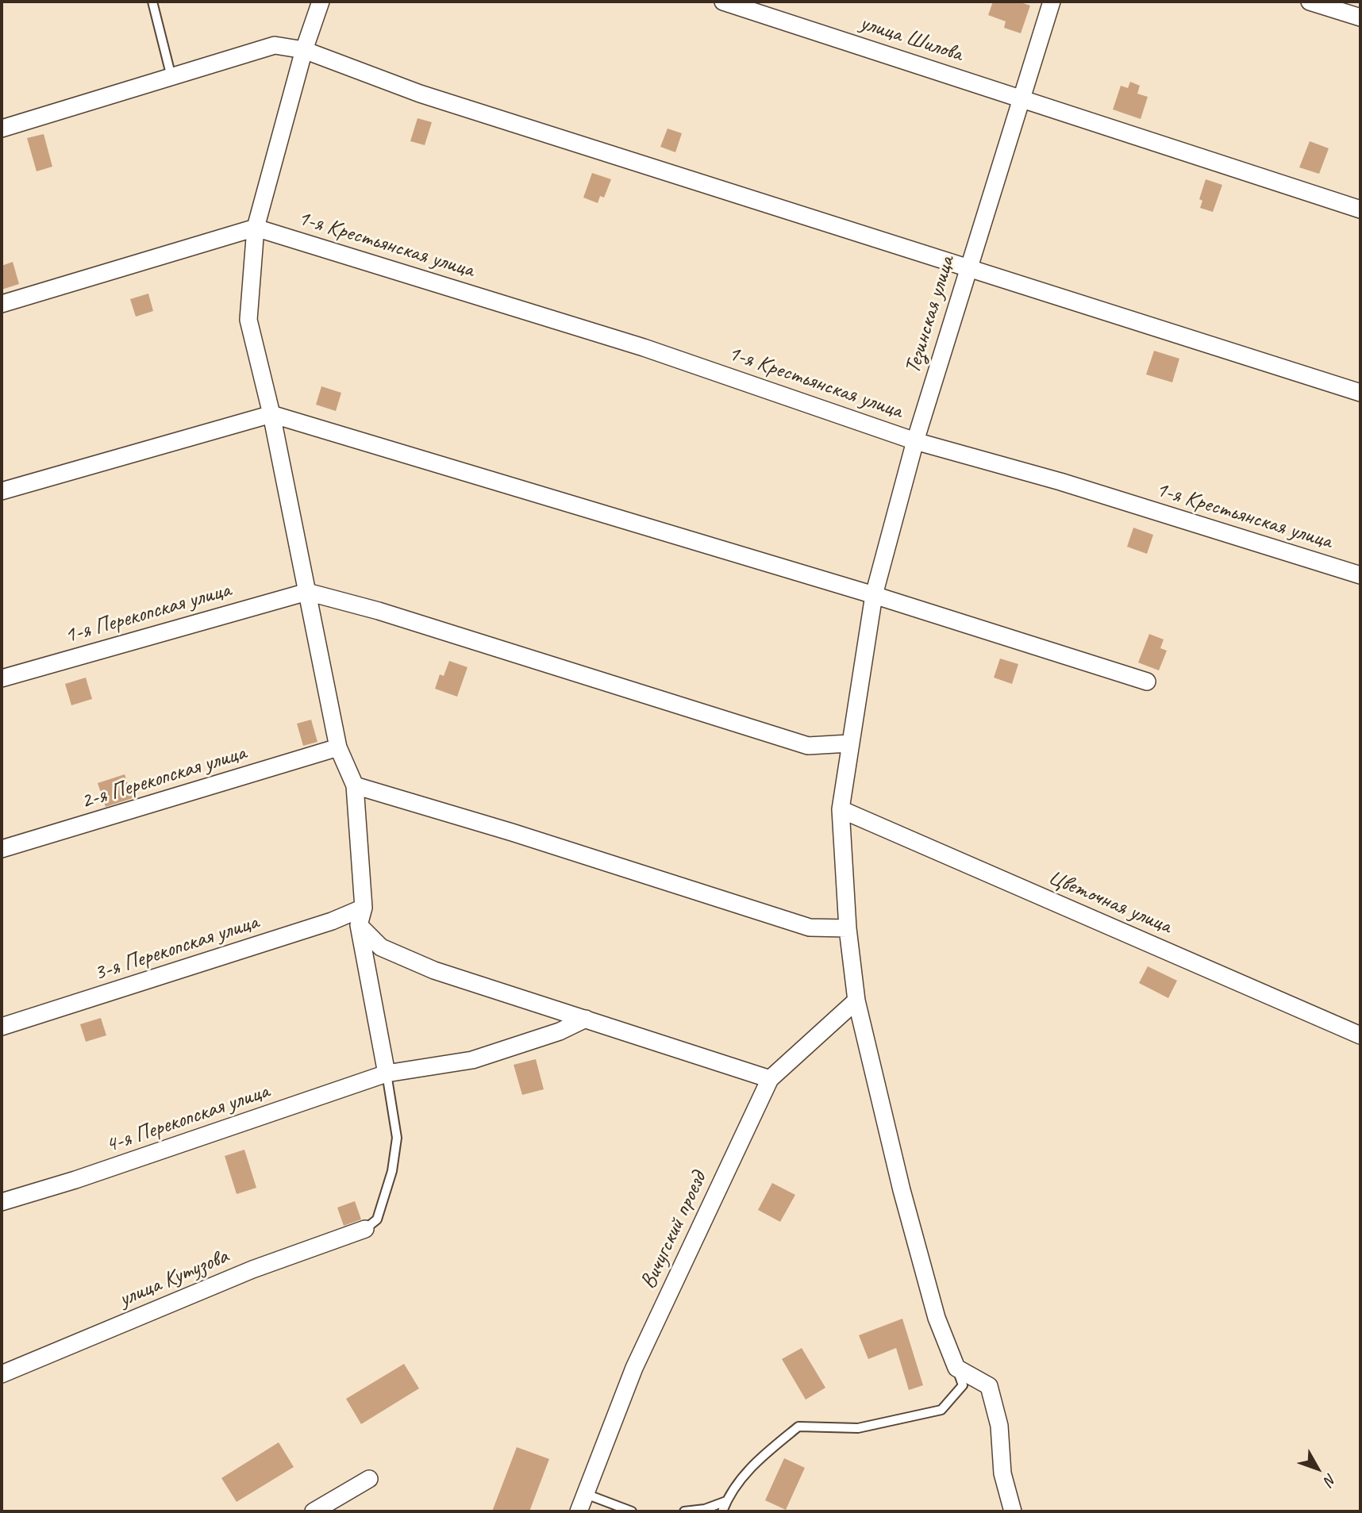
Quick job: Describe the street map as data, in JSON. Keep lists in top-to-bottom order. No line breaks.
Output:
{"streets":{"street":["улица Шилова","1-я Крестьянская улица","Тезинская улица","1-я Перекопская улица","2-я Перекопская улица","Цветочная улица","3-я Перекопская улица","4-я Перекопская улица","Вичугский проезд","улица Кутузова"]},"crossings":[["улица Шилова","Тезинская улица"],["1-я Крестьянская улица","Тезинская улица"],["Тезинская улица","Цветочная улица"],["Тезинская улица","Вичугский проезд"]],"north":"bottom right"}
